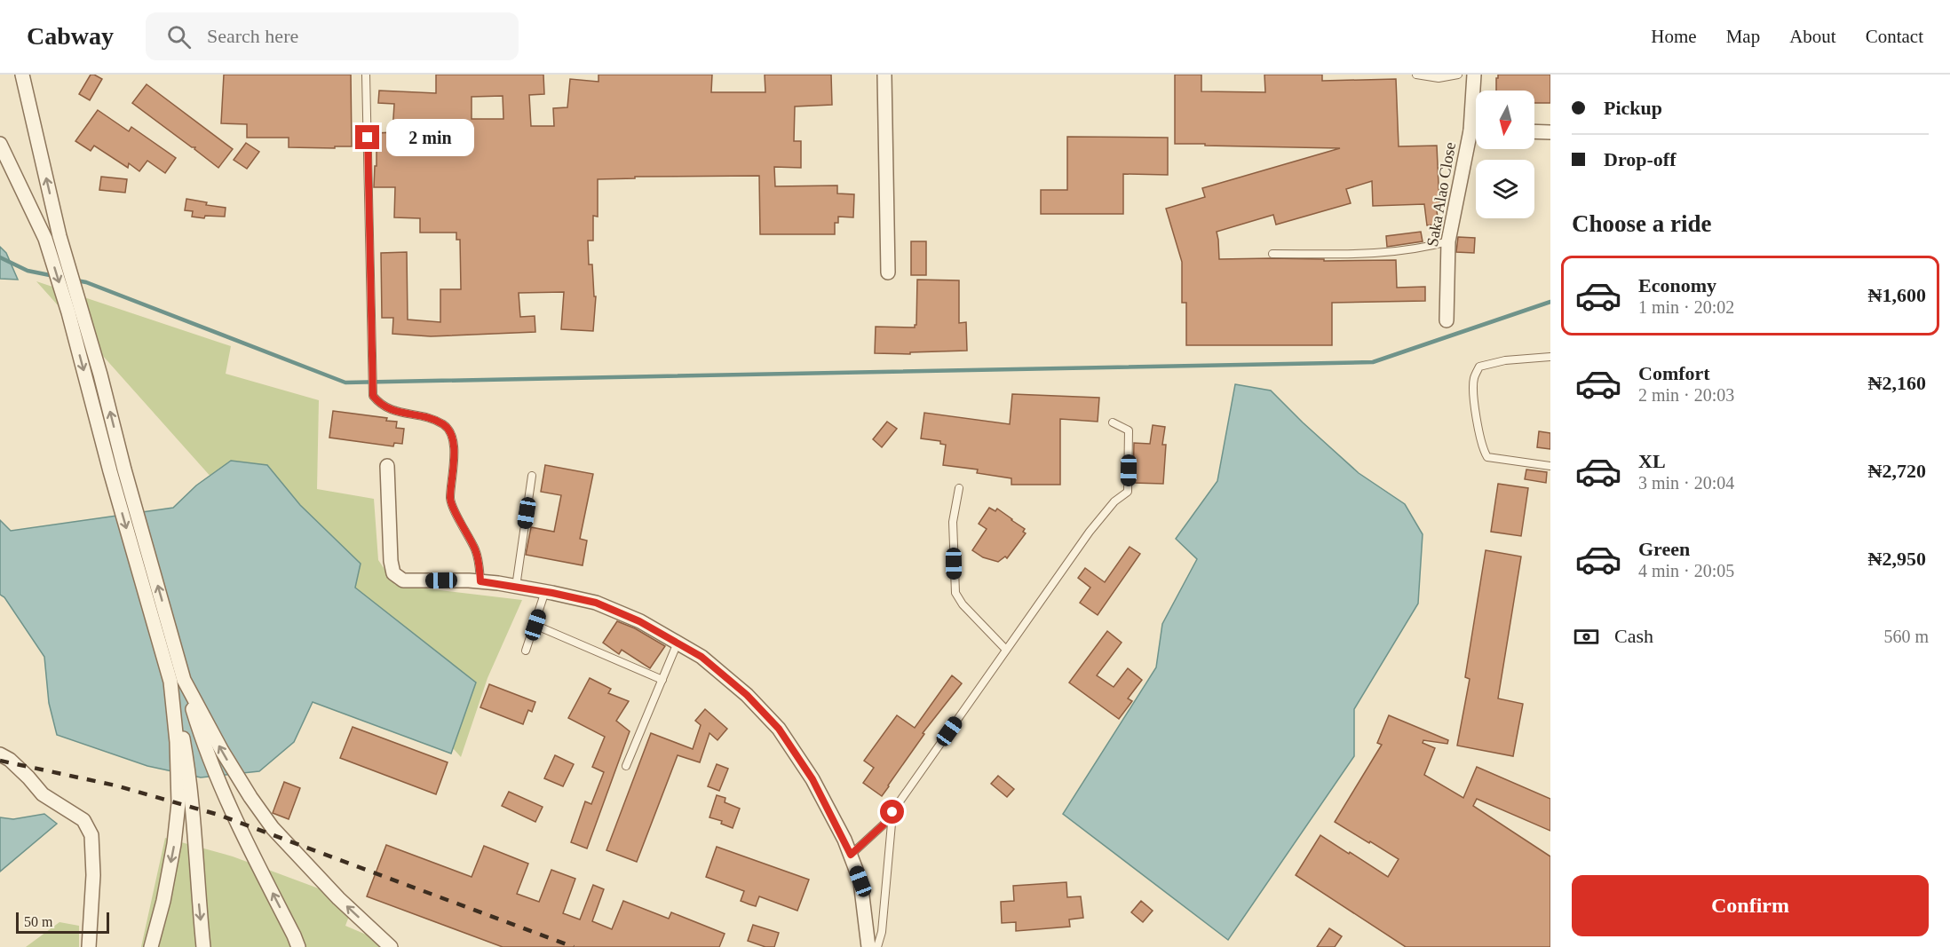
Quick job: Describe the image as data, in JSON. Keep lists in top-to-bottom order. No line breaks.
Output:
{"streets":{"street":["Saka Alao Close"]},"scale_bar":"50 m","north":"bottom","page":{"header":"Cabway","search":"Search here","nav":["Home","Map","About","Contact"],"banner":["Pickup","Drop-off"],"bubble":"2 min","heading":"Choose a ride","list":[{"name":"Economy","note":"1 min · 20:02","value":"₦1,600"},{"name":"Comfort","note":"2 min · 20:03","value":"₦2,160"},{"name":"XL","note":"3 min · 20:04","value":"₦2,720"},{"name":"Green","note":"4 min · 20:05","value":"₦2,950"}],"pay":["Cash","560 m"],"buttons":"Confirm","scale":"50 m"}}
